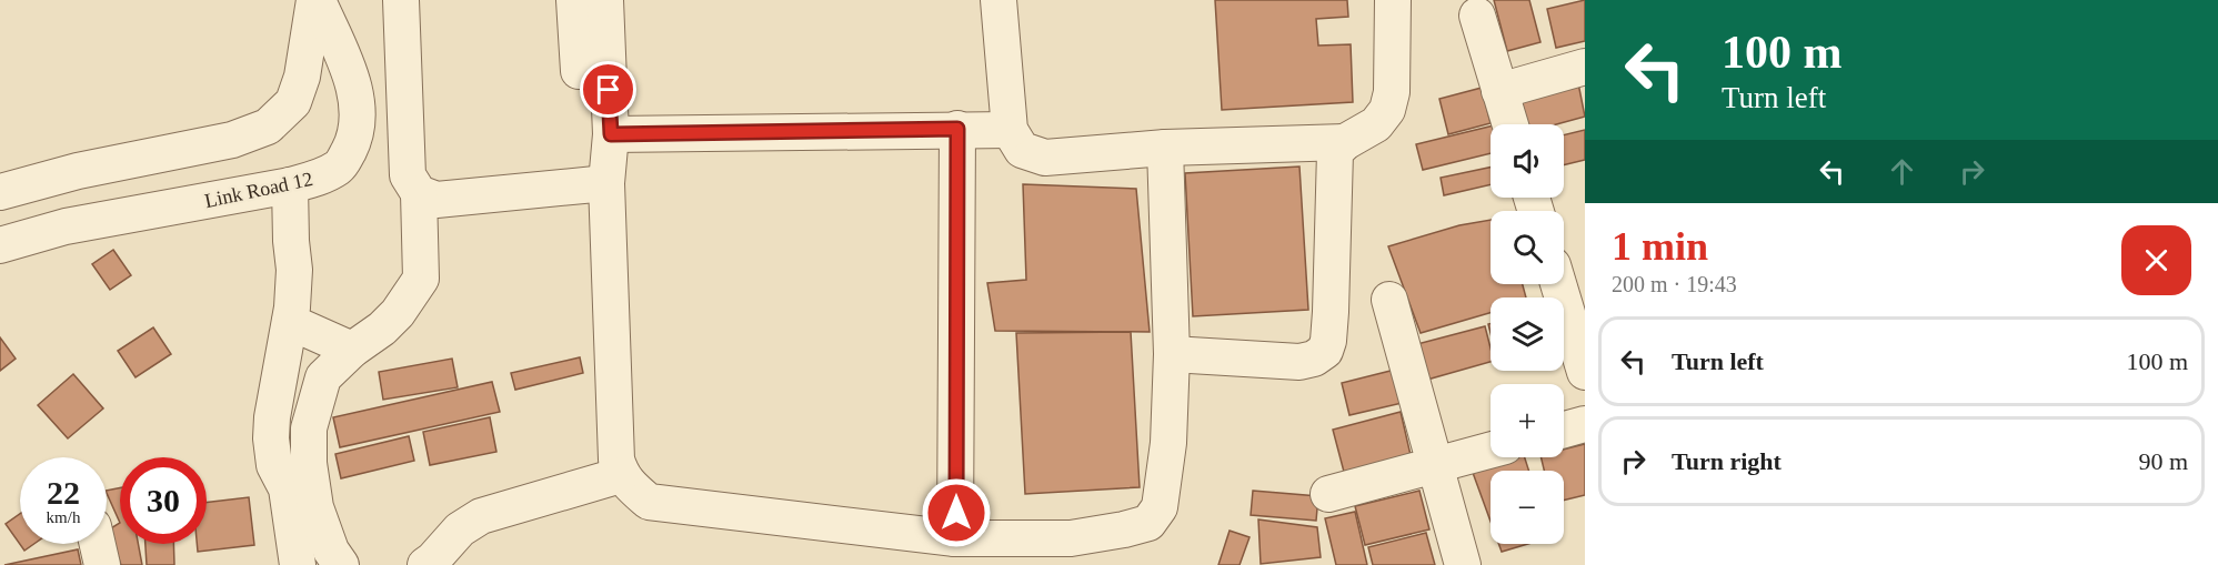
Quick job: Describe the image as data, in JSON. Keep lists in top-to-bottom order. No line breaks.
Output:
{"streets":{"street":["Link Road 12"]},"page":{"turn":["100 m","Turn left"],"map_buttons":["+","−"],"heading":["1 min","200 m · 19:43"],"list":[{"name":"Turn left","value":"100 m"},{"name":"Turn right","value":"90 m"}],"speed":"22 km/h","limit":"30"}}
